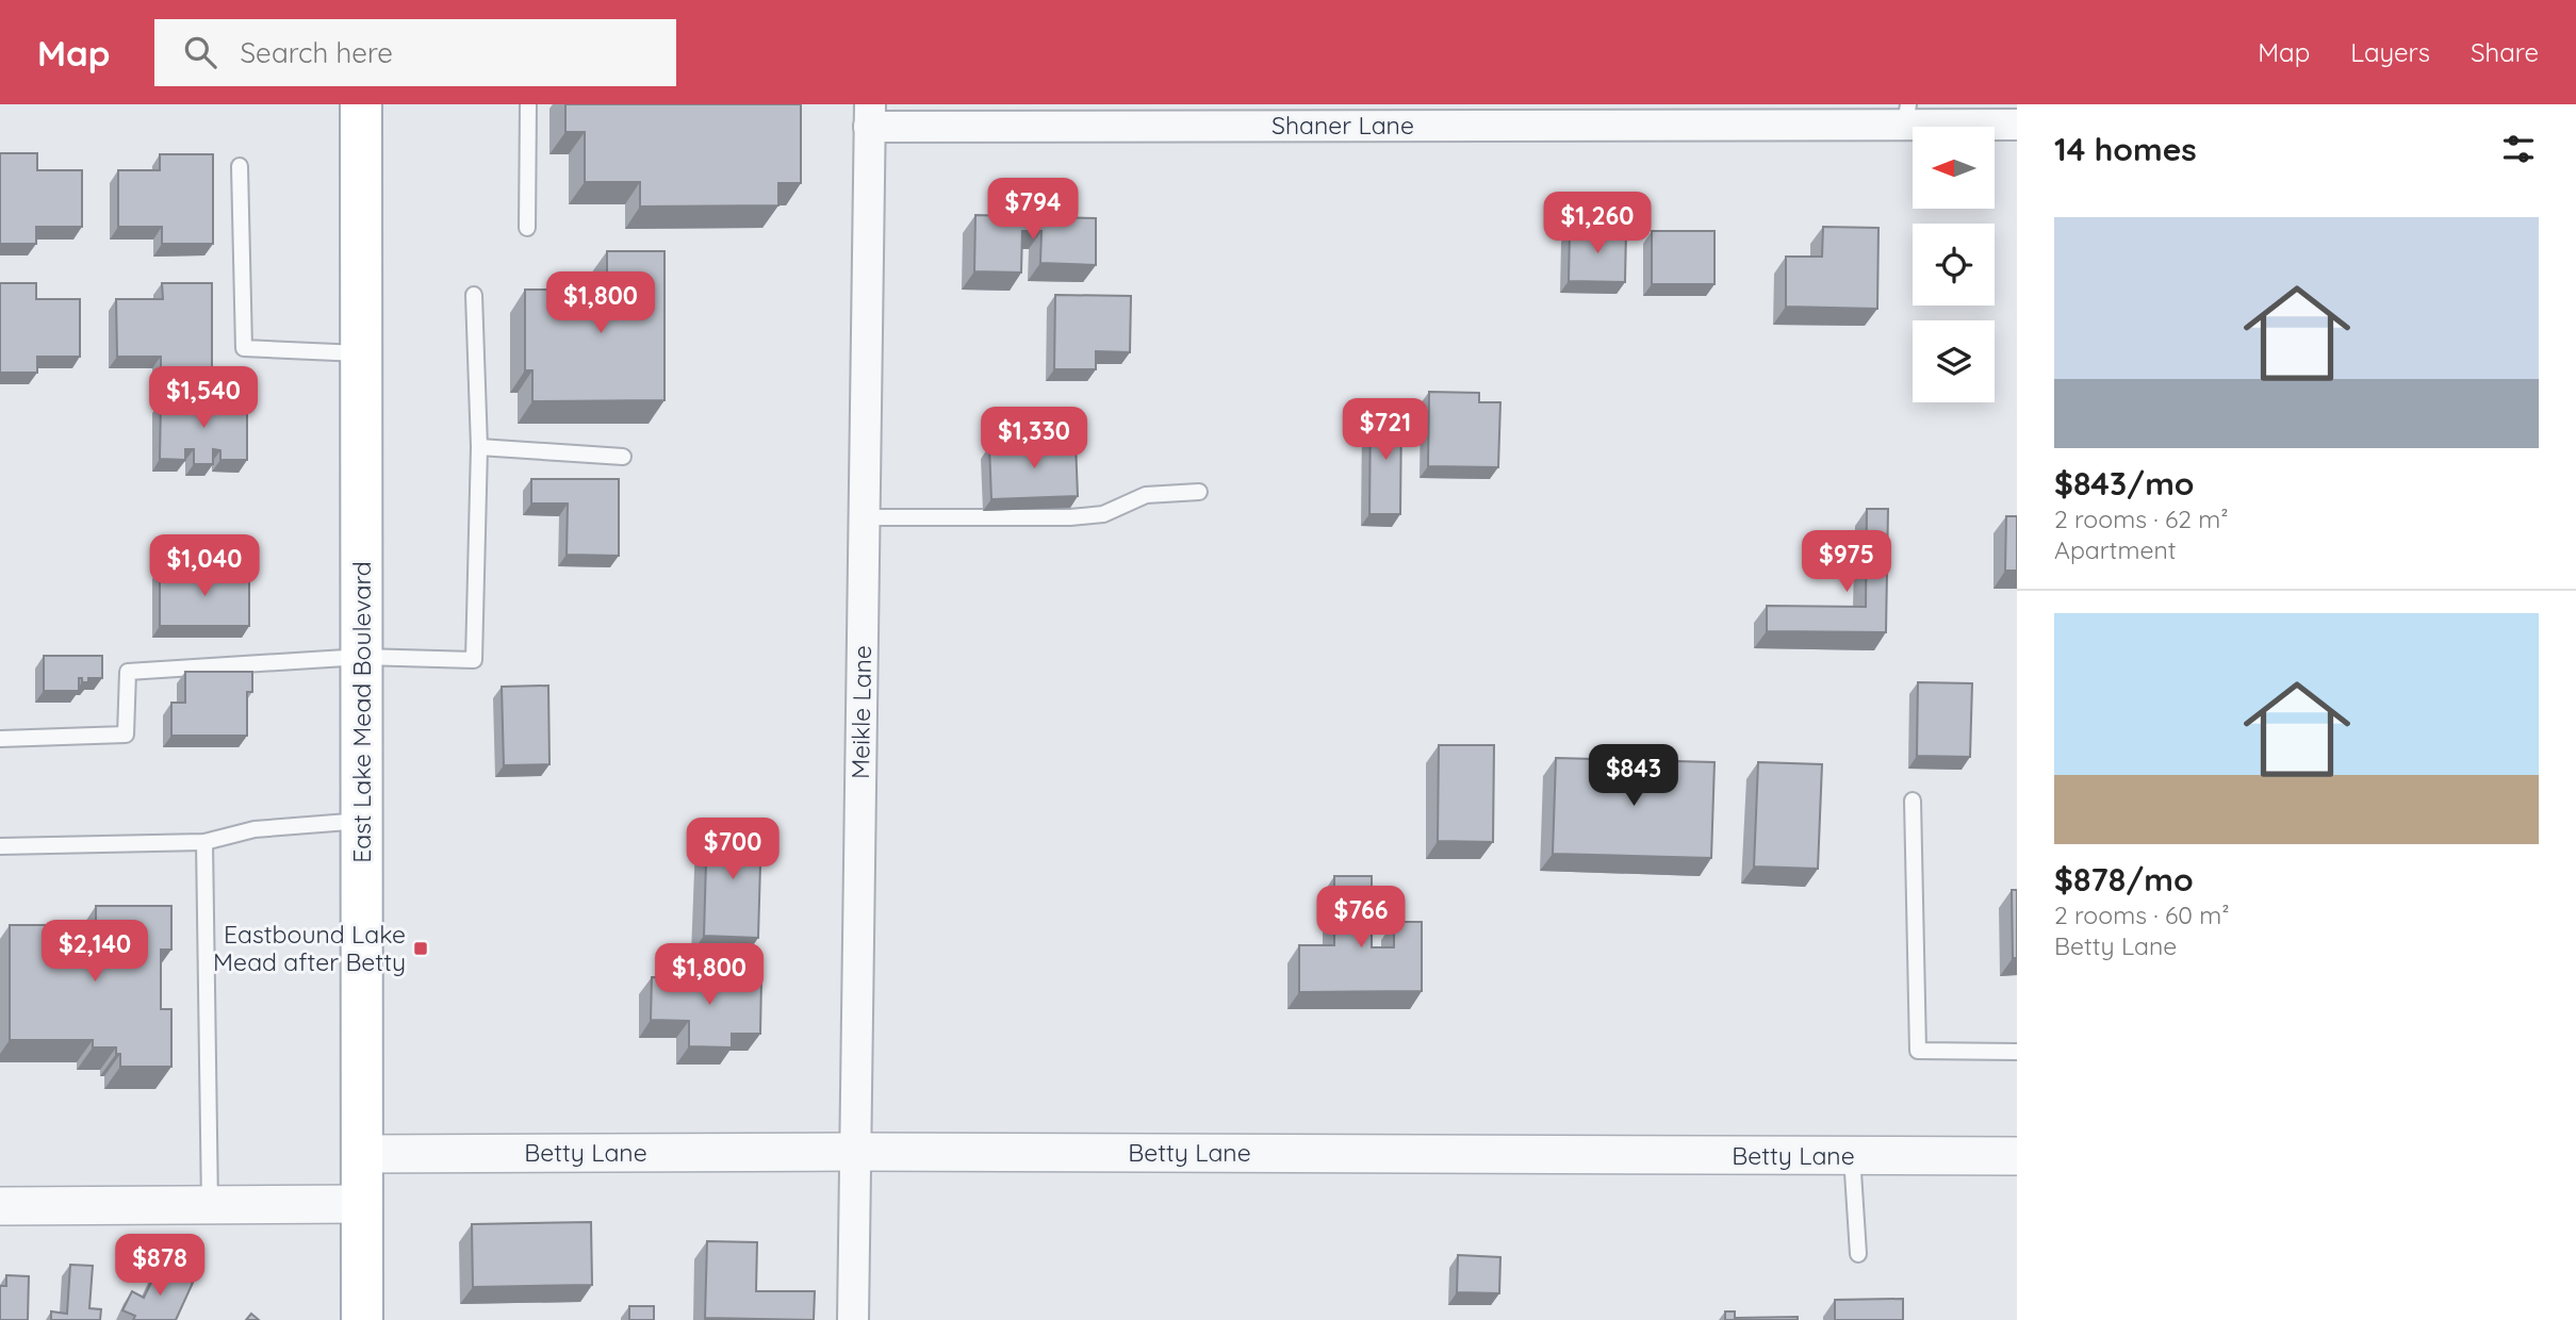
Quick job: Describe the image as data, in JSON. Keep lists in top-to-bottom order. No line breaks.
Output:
{"streets":{"main road":["East Lake Mead Boulevard"],"street":["Shaner Lane","Meikle Lane","Betty Lane"]},"crossings":[["Shaner Lane","Meikle Lane"],["East Lake Mead Boulevard","Betty Lane"],["Meikle Lane","Betty Lane"]],"places":{"transit":["Eastbound Lake Mead after Betty"]},"north":"left","page":{"header":"Map","search":"Search here","nav":["Map","Layers","Share"],"heading":"14 homes","price":["$794","$1,260","$1,800","$1,540","$721","$1,330","$975","$1,040","$843","$700","$766","$2,140","$1,800","$878"],"list":[{"name":"$843/mo","note":"2 rooms · 62 m² · Apartment"},{"name":"$878/mo","note":"2 rooms · 60 m² · Betty Lane"}]}}
